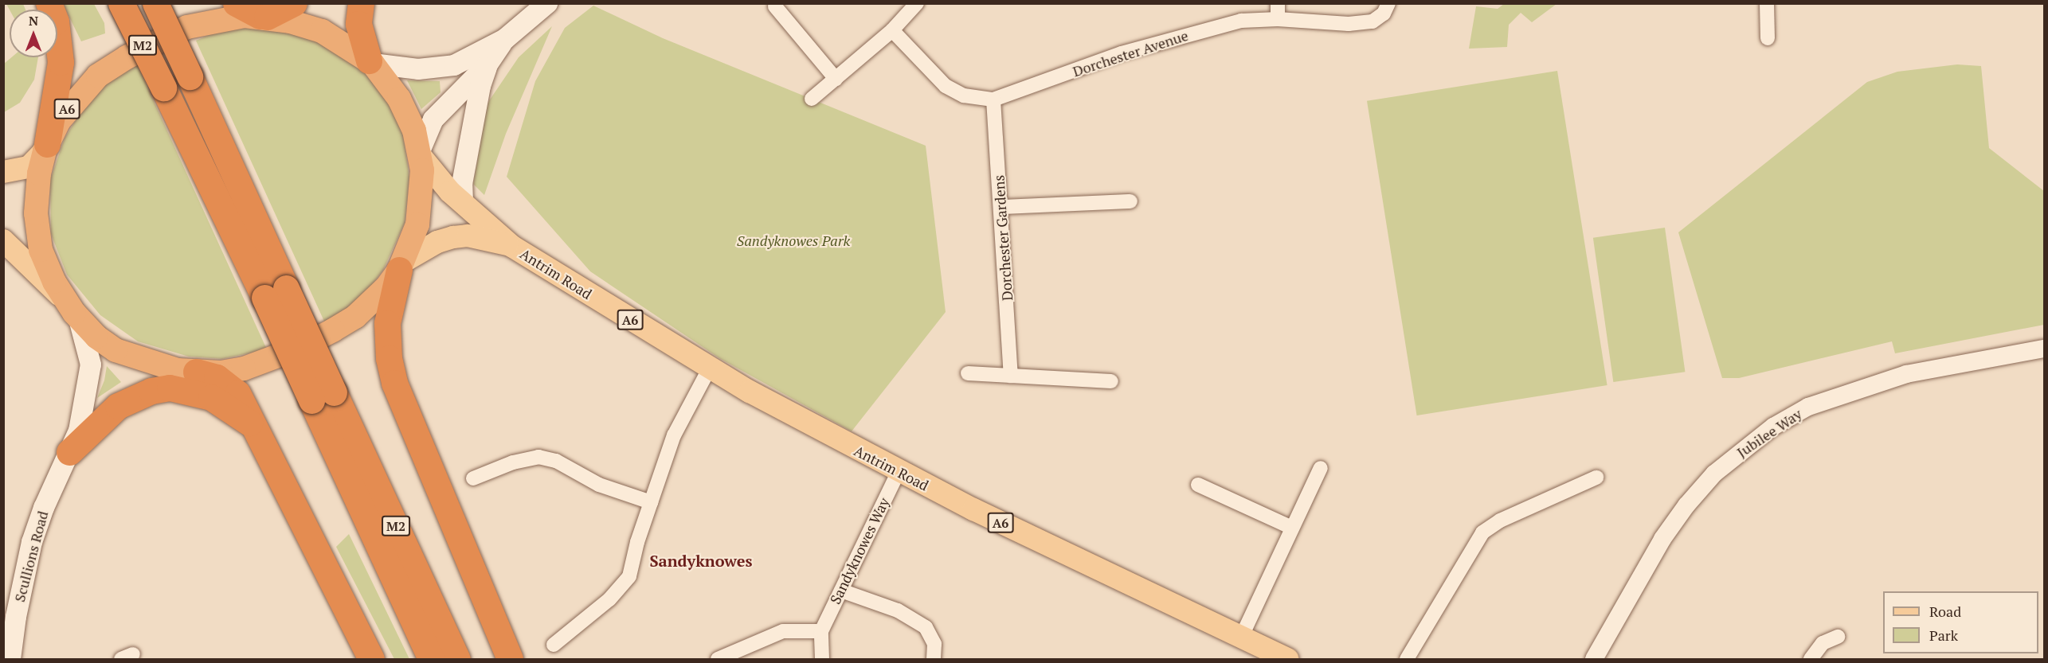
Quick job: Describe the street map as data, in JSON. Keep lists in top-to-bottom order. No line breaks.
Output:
{"streets":{"highway":["M2","A6"],"main road":["Antrim Road","Scullions Road"],"street":["Dorchester Avenue","Dorchester Gardens","Jubilee Way","Sandyknowes Way"]},"crossings":[["Dorchester Avenue","Dorchester Gardens"],["A6","Antrim Road"],["A6","Scullions Road"],["Antrim Road","Sandyknowes Way"]],"districts":["Sandyknowes"],"parks":["Sandyknowes Park"],"legend":["Road","Park"],"north":"top"}
